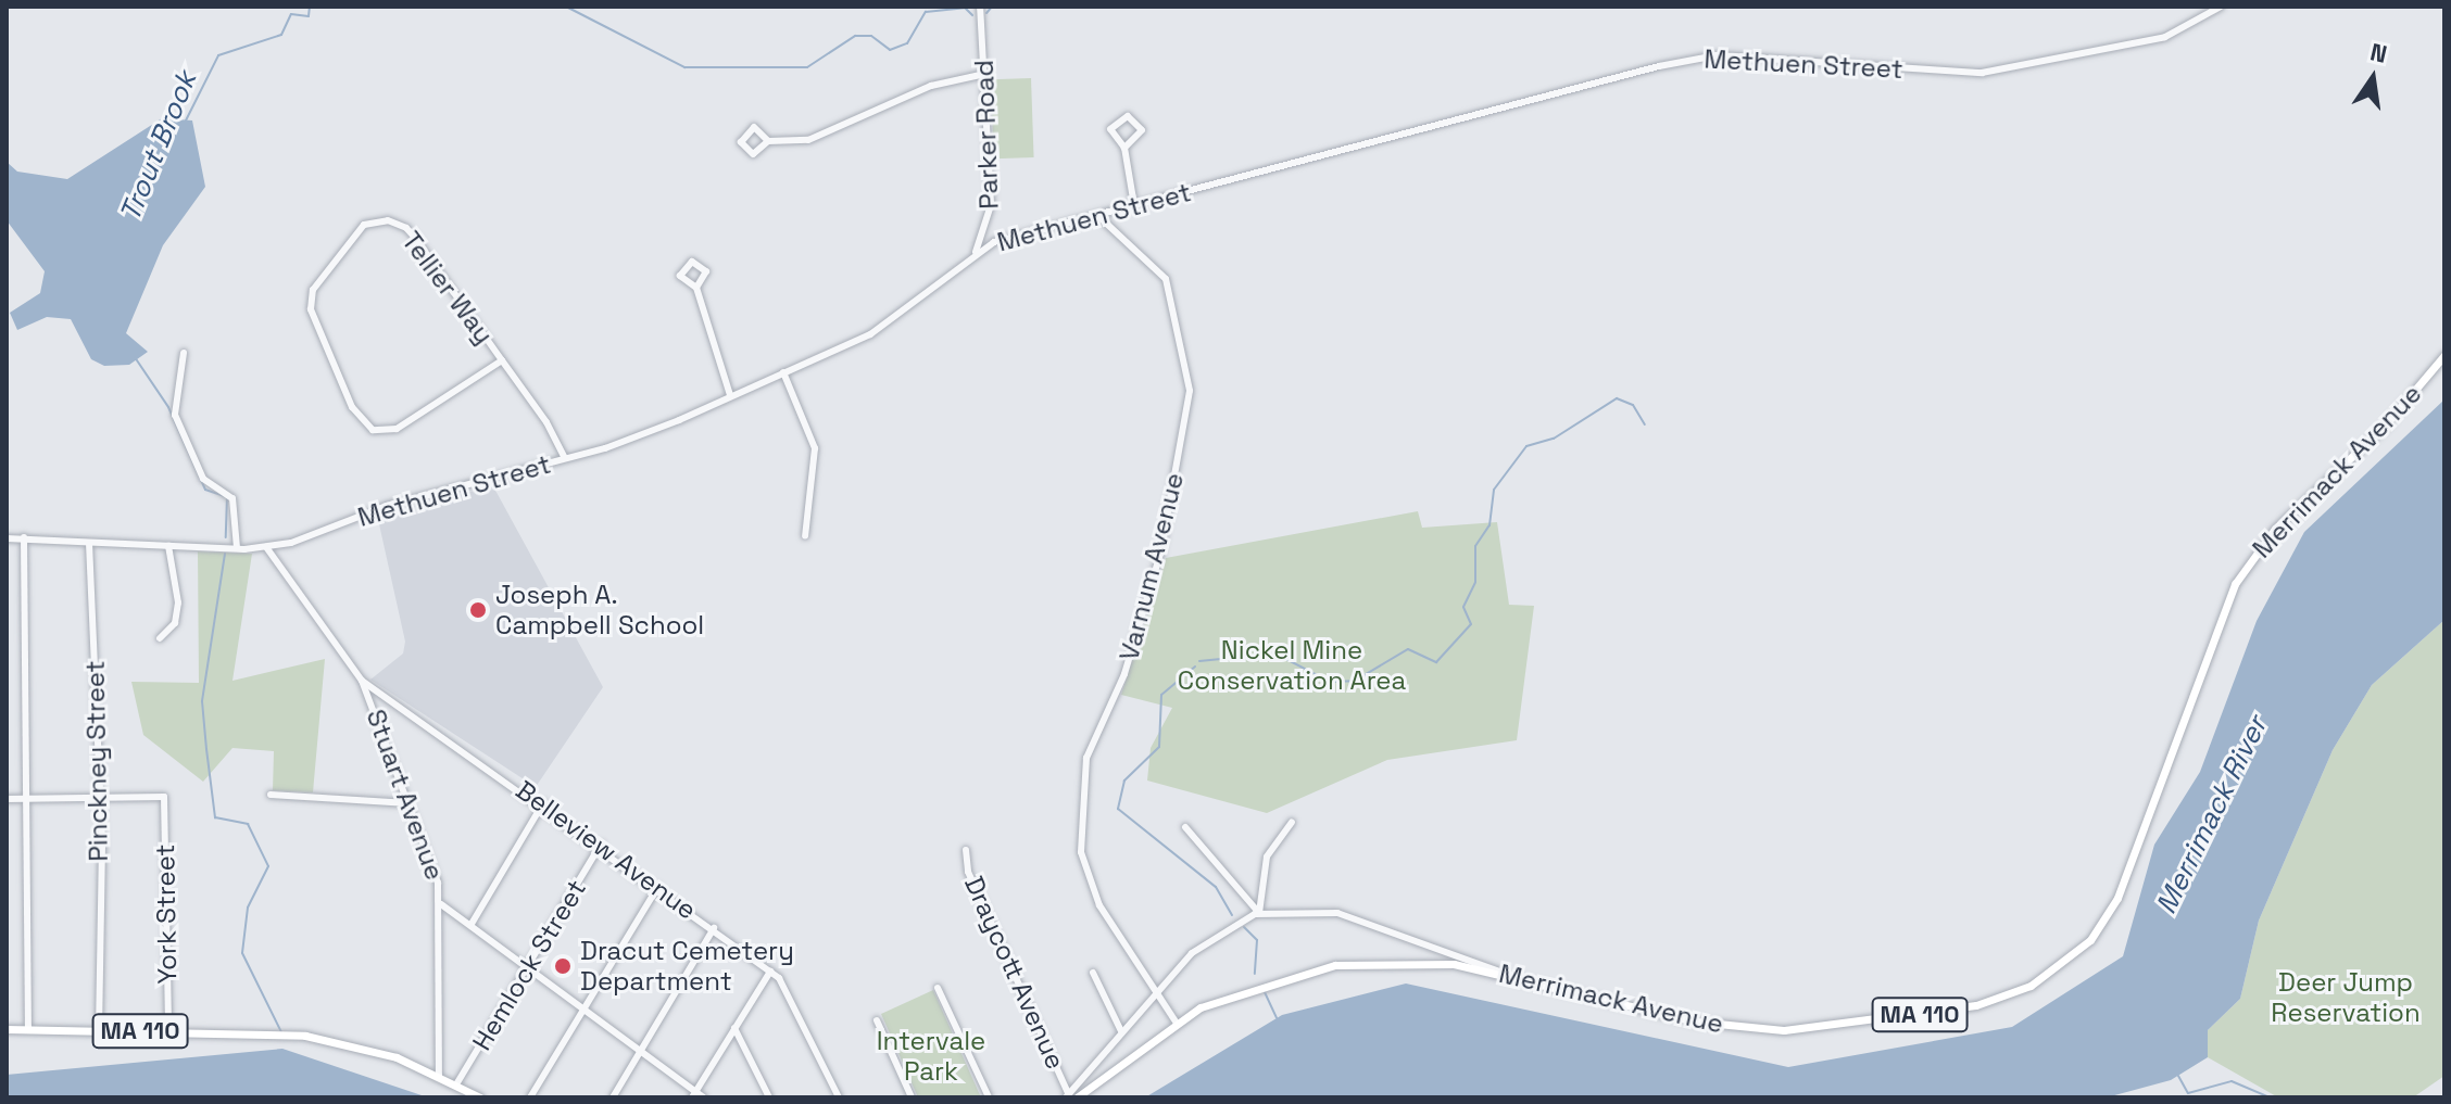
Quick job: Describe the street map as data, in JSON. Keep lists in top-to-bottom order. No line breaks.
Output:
{"streets":{"main road":["Merrimack Avenue","MA 110"],"street":["Methuen Street","Parker Road","Tellier Way","Varnum Avenue","Pinckney Street","Stuart Avenue","Belleview Avenue","York Street","Hemlock Street","Draycott Avenue"]},"crossings":[["Methuen Street","Parker Road"],["Methuen Street","Tellier Way"],["Methuen Street","Varnum Avenue"],["Methuen Street","Pinckney Street"],["Methuen Street","Stuart Avenue"],["Merrimack Avenue","Varnum Avenue"],["Merrimack Avenue","Draycott Avenue"],["Pinckney Street","York Street"],["Pinckney Street","MA 110"],["Stuart Avenue","Belleview Avenue"],["Stuart Avenue","MA 110"],["Belleview Avenue","Hemlock Street"],["York Street","MA 110"],["Hemlock Street","MA 110"]],"water":["Trout Brook","Merrimack River"],"parks":["Nickel Mine Conservation Area","Deer Jump Reservation","Intervale Park"],"places":["Joseph A. Campbell School","Dracut Cemetery Department"],"north":"top"}
